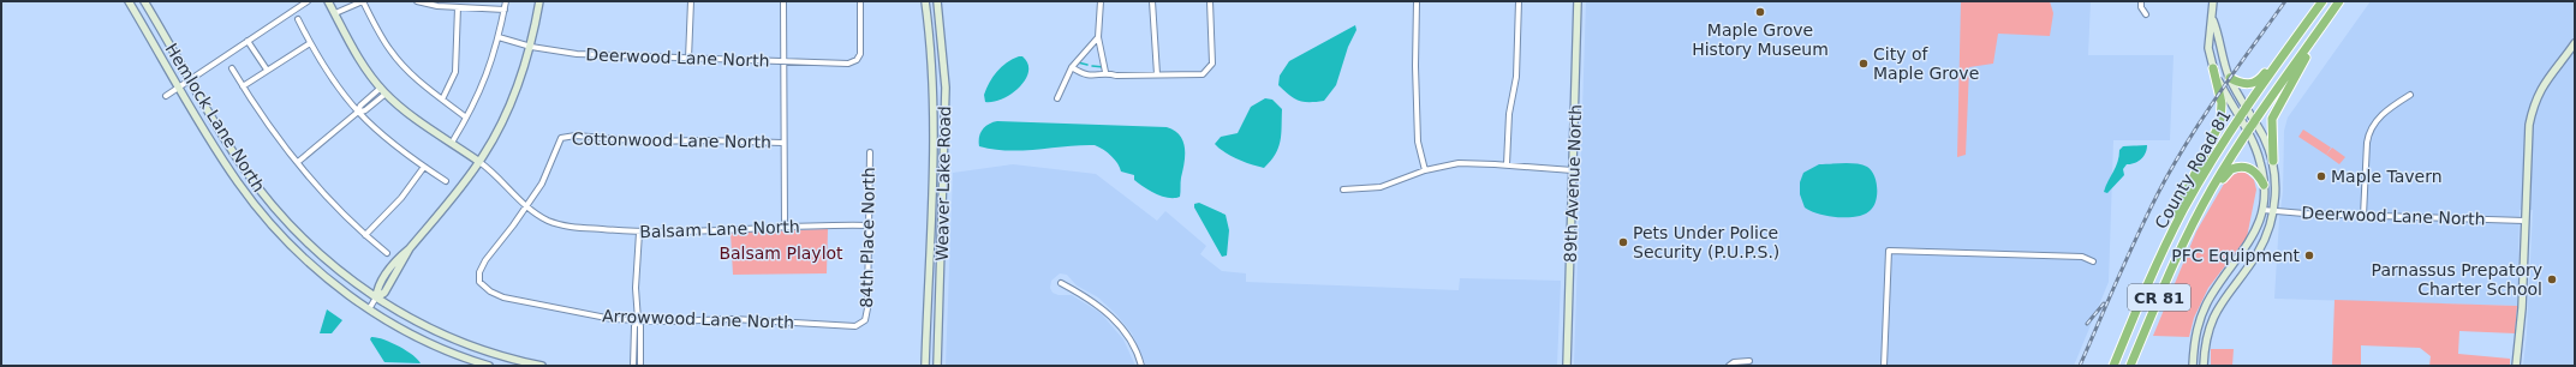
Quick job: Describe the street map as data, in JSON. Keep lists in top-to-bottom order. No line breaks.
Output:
{"streets":{"highway":["County Road 81","CR 81"],"street":["Deerwood Lane North","Hemlock Lane North","Cottonwood Lane North","Weaver Lake Road","89th Avenue North","Balsam Lane North","84th Place North","Arrowwood Lane North"]},"crossings":[["Cottonwood Lane North","Balsam Lane North"],["Cottonwood Lane North","Arrowwood Lane North"],["Balsam Lane North","84th Place North"],["Balsam Lane North","Arrowwood Lane North"],["84th Place North","Arrowwood Lane North"]],"parks":["Balsam Playlot"],"places":["Maple Grove History Museum","City of Maple Grove","Maple Tavern","Pets Under Police Security (P.U.P.S.)","PFC Equipment","Parnassus Prepatory Charter School"]}
